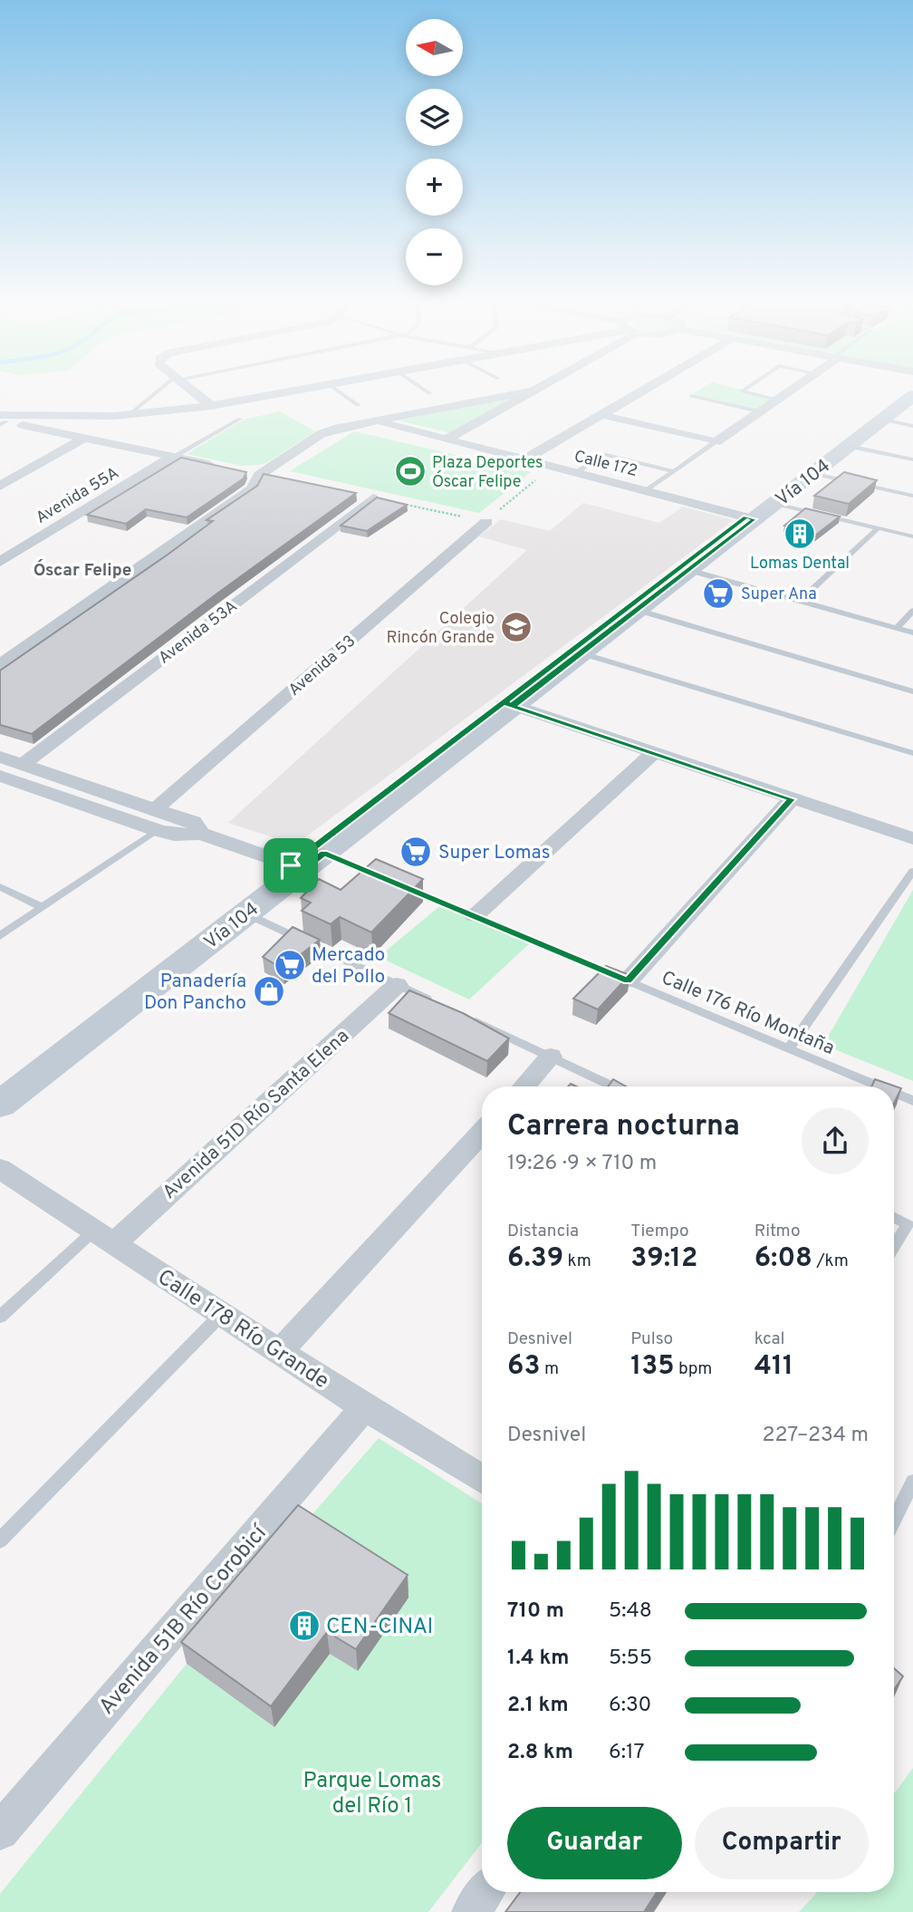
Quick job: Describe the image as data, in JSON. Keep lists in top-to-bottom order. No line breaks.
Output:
{"streets":{"main road":["Vía 104"],"street":["Calle 172","Avenida 55A","Avenida 53A","Avenida 53","Avenida 51D Río Santa Elena","Calle 178 Río Grande","Avenida 51B Río Corobicí"],"lane":["Calle 176 Río Montaña"]},"crossings":[["Calle 172","Vía 104"],["Vía 104","Calle 176 Río Montaña"],["Avenida 51D Río Santa Elena","Calle 178 Río Grande"],["Calle 178 Río Grande","Avenida 51B Río Corobicí"]],"districts":["Óscar Felipe"],"parks":["Parque Lomas del Río 1"],"places":{"sports":["Plaza Deportes Óscar Felipe"],"building":["Lomas Dental","CEN-CINAI"],"supermarket":["Super Ana","Super Lomas","Mercado del Pollo"],"school or university":["Colegio Rincón Grande"],"shop":["Panadería Don Pancho"]},"north":"left","page":{"map_buttons":["+","−"],"heading":["Carrera nocturna","19:26 · 9 × 710 m"],"stats":[["Distancia","6.39 km"],["Tiempo","39:12"],["Ritmo","6:08 /km"],["Desnivel","63 m"],["Pulso","135 bpm"],["kcal","411"]],"chart":["Desnivel","227–234 m"],"list":[{"name":"710 m","note":"5:48"},{"name":"1.4 km","note":"5:55"},{"name":"2.1 km","note":"6:30"},{"name":"2.8 km","note":"6:17"}],"buttons":["Guardar","Compartir"]}}
